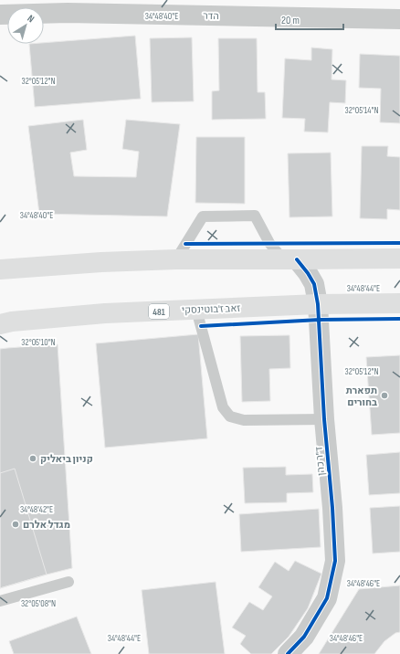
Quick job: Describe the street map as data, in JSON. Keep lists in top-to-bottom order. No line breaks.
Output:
{"streets":{"main road":["זאב ז'בוטינסקי","481"],"street":["הדר","ד\"ר כהן"]},"crossings":[["זאב ז'בוטינסקי","ד\"ר כהן"]],"places":["תפארת בחורים","קניון ביאליק","מגדל אלרם"],"scale_bar":"20 m","north":"top right","coordinates":["34°48'40\"E","32°05'12\"N","32°05'14\"N","34°48'44\"E","32°05'10\"N","34°48'42\"E","34°48'46\"E","32°05'08\"N"]}
